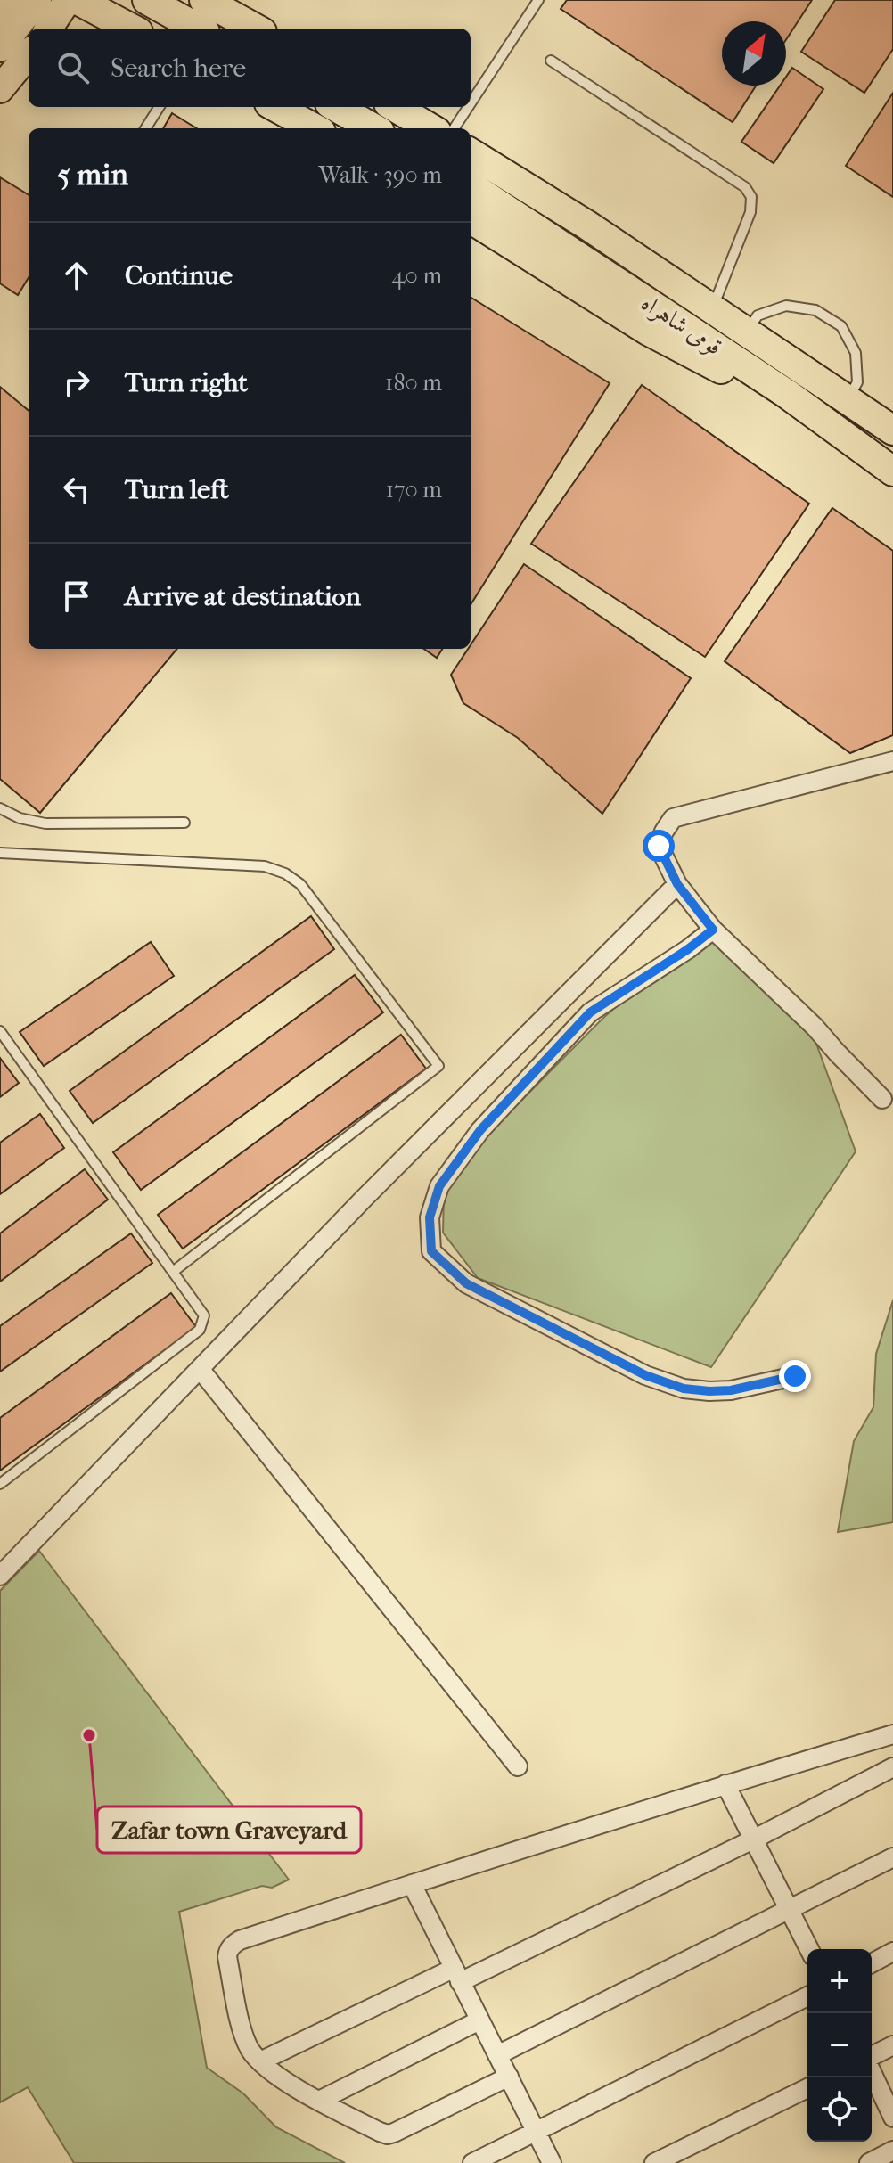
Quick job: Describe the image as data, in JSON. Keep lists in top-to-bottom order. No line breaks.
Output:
{"streets":{"highway":["قومی شاہراہ"]},"places":["Zafar town Graveyard"],"north":"top right","page":{"search":"Search here","heading":["5 min","Walk · 390 m"],"list":[["Continue","40 m"],["Turn right","180 m"],["Turn left","170 m"],"Arrive at destination"],"map_buttons":["+","−"]}}
